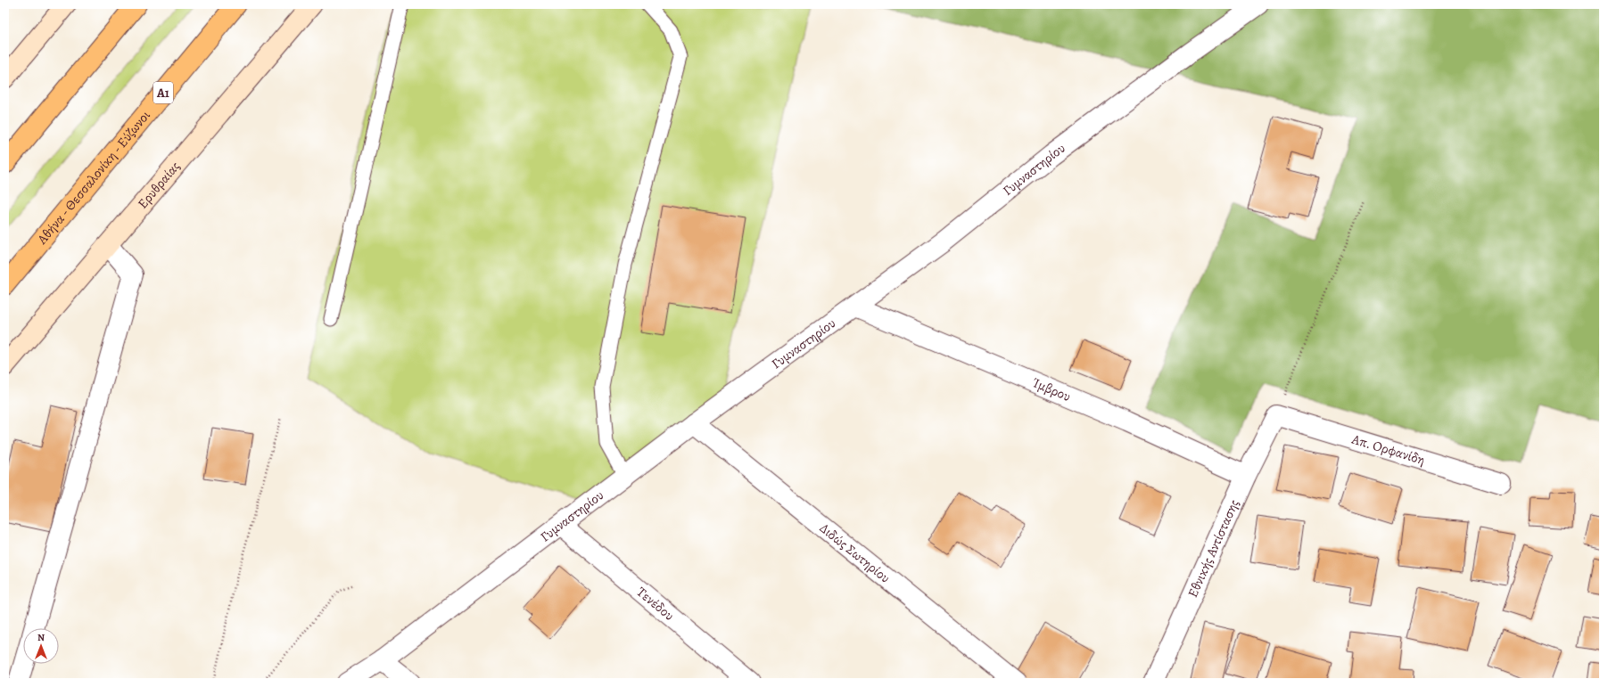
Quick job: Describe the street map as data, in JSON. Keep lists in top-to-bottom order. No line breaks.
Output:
{"streets":{"highway":["Α1","Αθήνα - Θεσσαλονίκη - Εύζωνοι"],"main road":["Ερυθραίας"],"street":["Γυμναστηρίου","Ίμβρου","Απ. Ορφανίδη","Εθνικής Αντίστασης","Διδώς Σωτηρίου","Τενέδου"]},"crossings":[["Γυμναστηρίου","Ίμβρου"],["Γυμναστηρίου","Διδώς Σωτηρίου"],["Γυμναστηρίου","Τενέδου"],["Ίμβρου","Εθνικής Αντίστασης"],["Απ. Ορφανίδη","Εθνικής Αντίστασης"]],"north":"top"}
